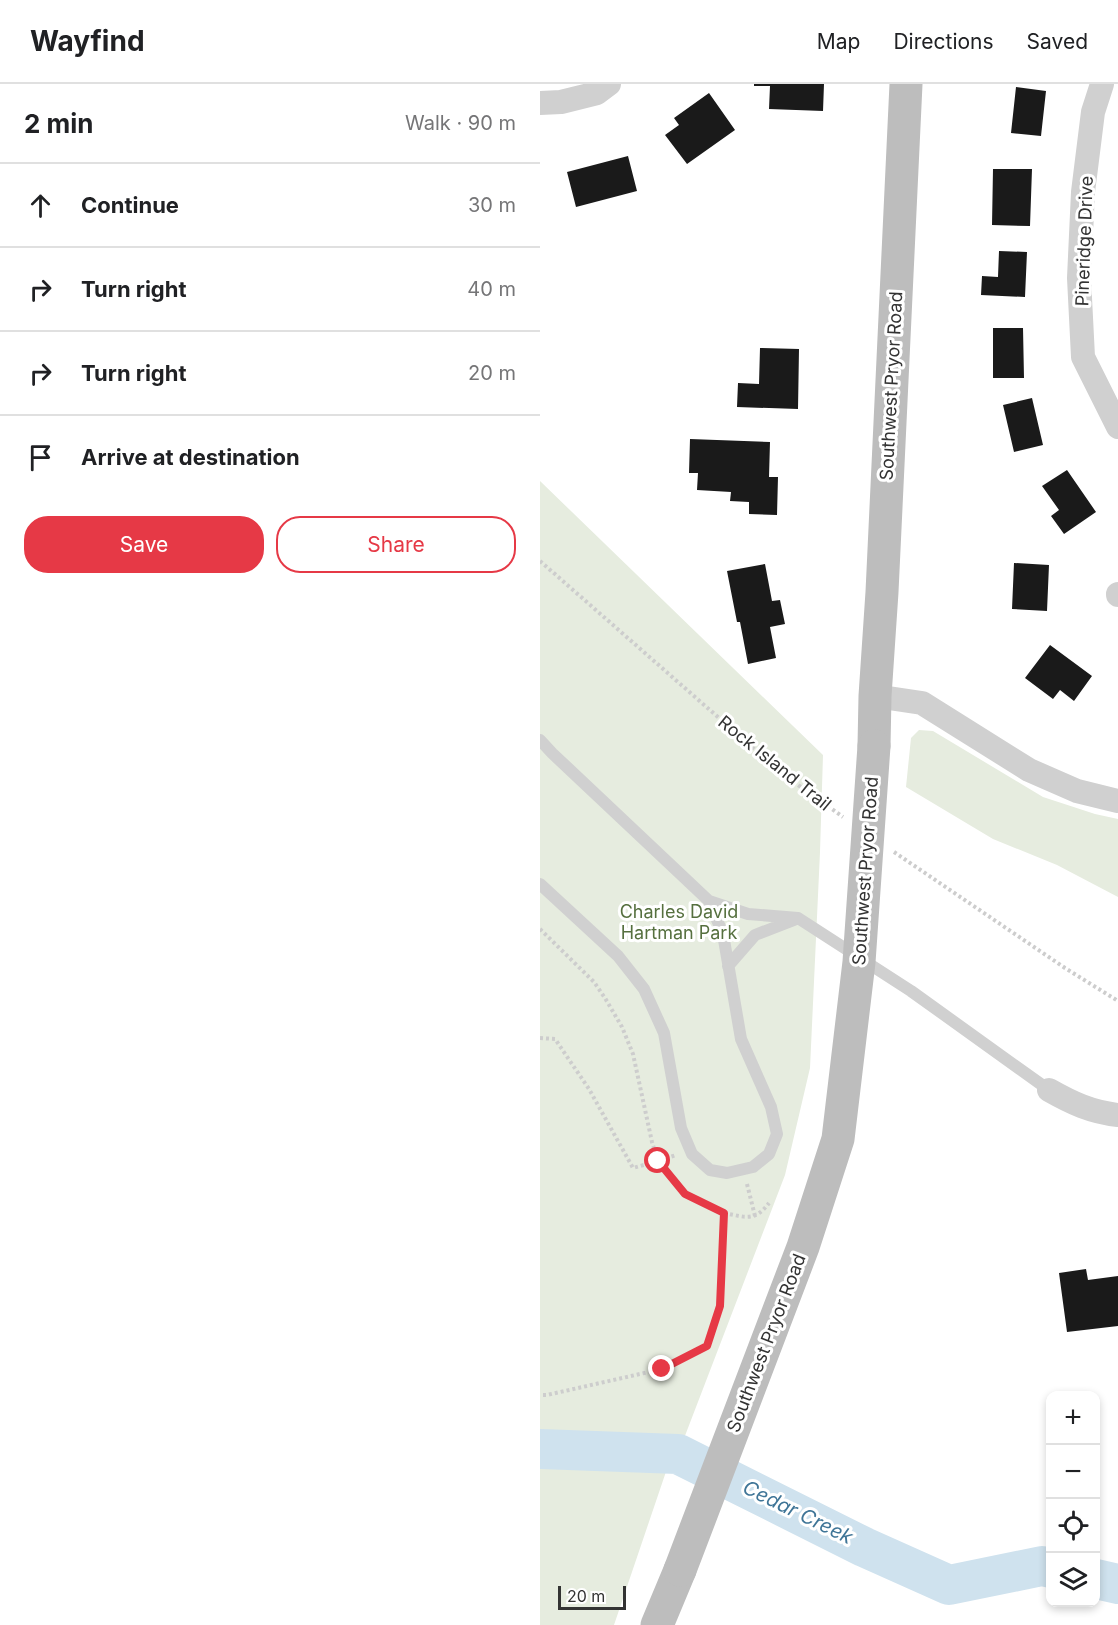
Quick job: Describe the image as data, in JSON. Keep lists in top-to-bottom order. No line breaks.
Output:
{"streets":{"main road":["Southwest Pryor Road"],"street":["Pineridge Drive"],"path":["Rock Island Trail"]},"water":["Cedar Creek"],"parks":["Charles David Hartman Park"],"scale_bar":"20 m","page":{"header":"Wayfind","nav":["Map","Directions","Saved"],"heading":["2 min","Walk · 90 m"],"list":[["Continue","30 m"],["Turn right","40 m"],["Turn right","20 m"],"Arrive at destination"],"buttons":["Save","Share"],"map_buttons":["+","−"],"scale":"20 m"}}
